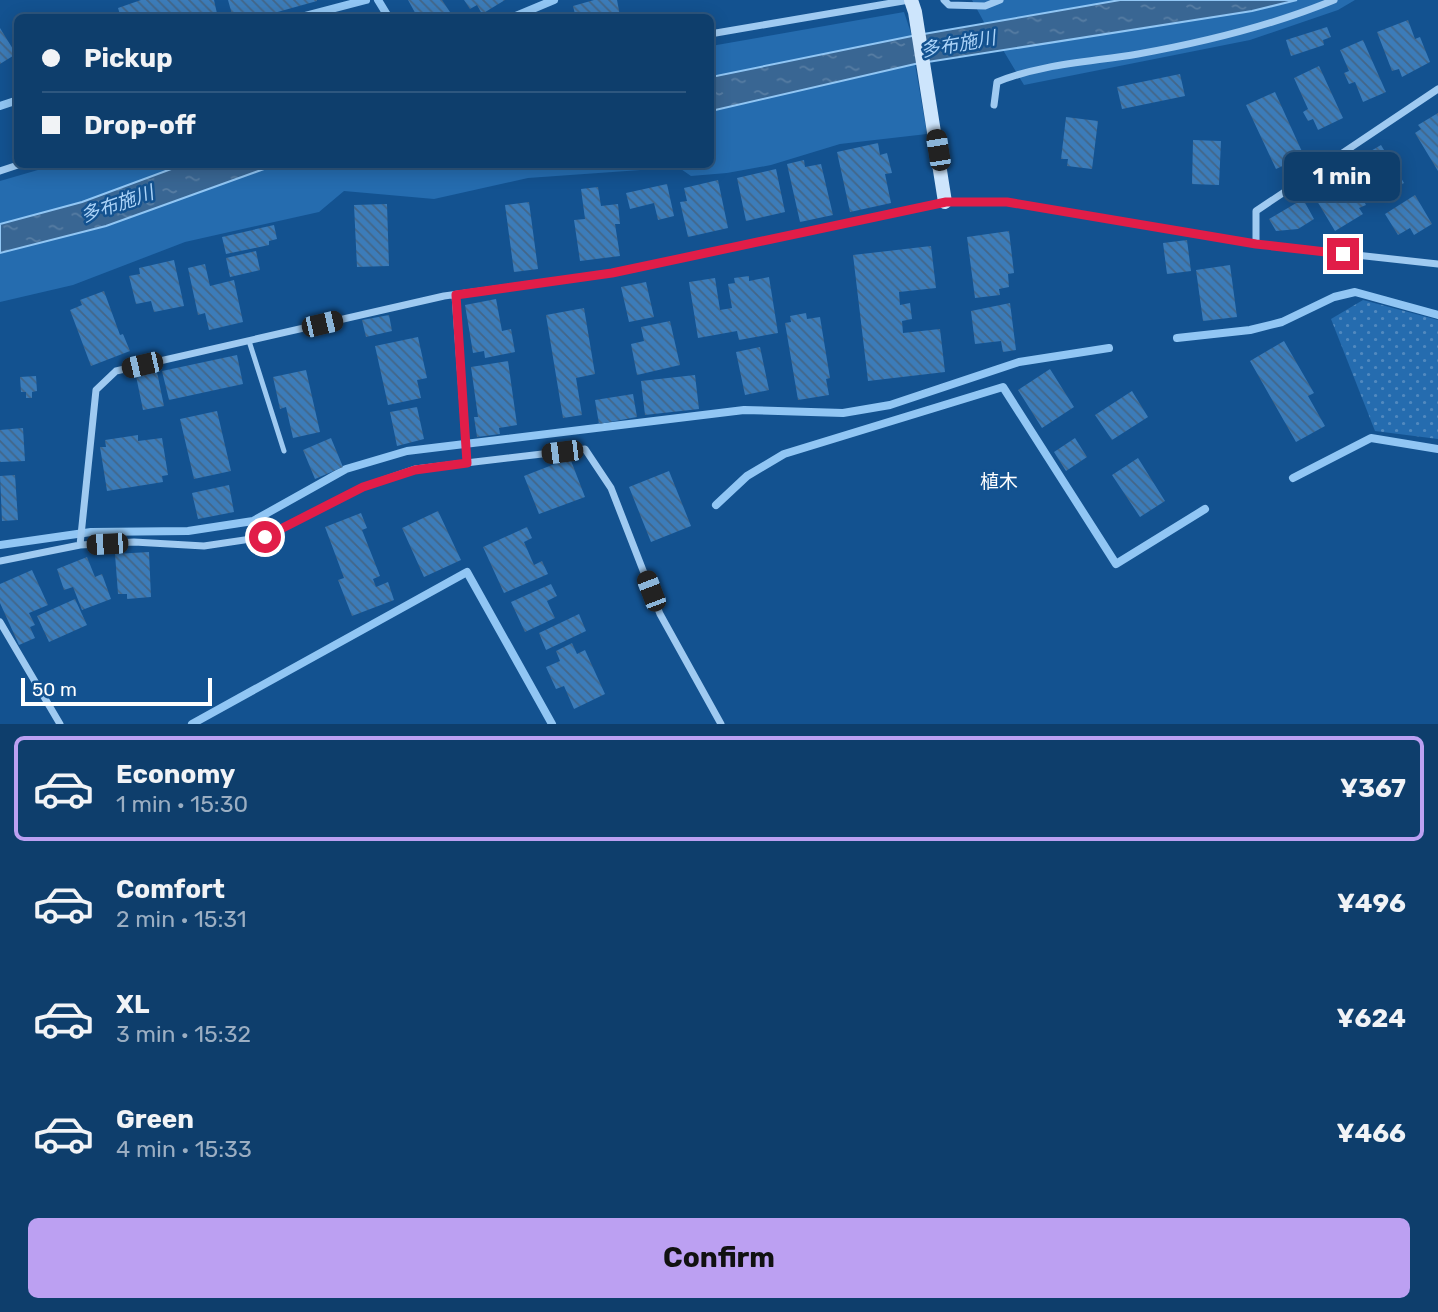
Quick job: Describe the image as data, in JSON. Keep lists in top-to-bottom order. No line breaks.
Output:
{"districts":["植木"],"water":["多布施川"],"scale_bar":"50 m","page":{"banner":["Pickup","Drop-off"],"bubble":"1 min","scale":"50 m","list":[{"name":"Economy","note":"1 min · 15:30","value":"¥367"},{"name":"Comfort","note":"2 min · 15:31","value":"¥496"},{"name":"XL","note":"3 min · 15:32","value":"¥624"},{"name":"Green","note":"4 min · 15:33","value":"¥466"}],"buttons":"Confirm"}}
